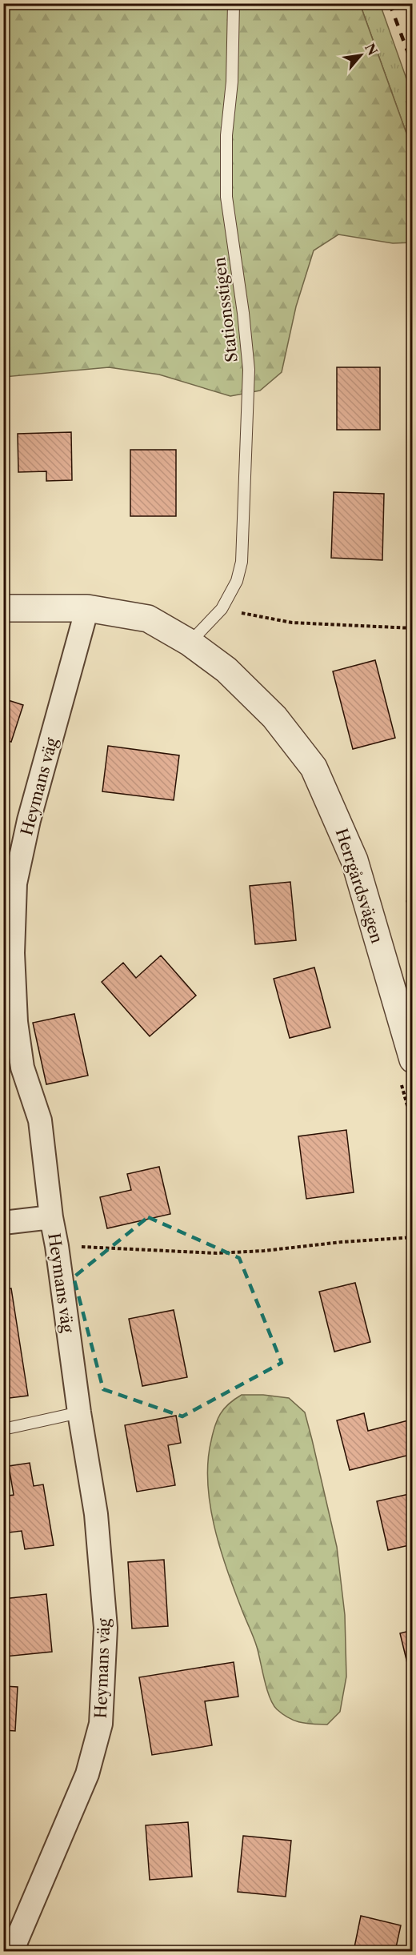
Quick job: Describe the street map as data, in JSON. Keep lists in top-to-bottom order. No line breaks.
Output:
{"streets":{"street":["Heymans väg","Herrgårdsvägen"],"lane":["Stationsstigen"]},"crossings":[["Stationsstigen","Herrgårdsvägen"],["Heymans väg","Herrgårdsvägen"]],"north":"top right"}
